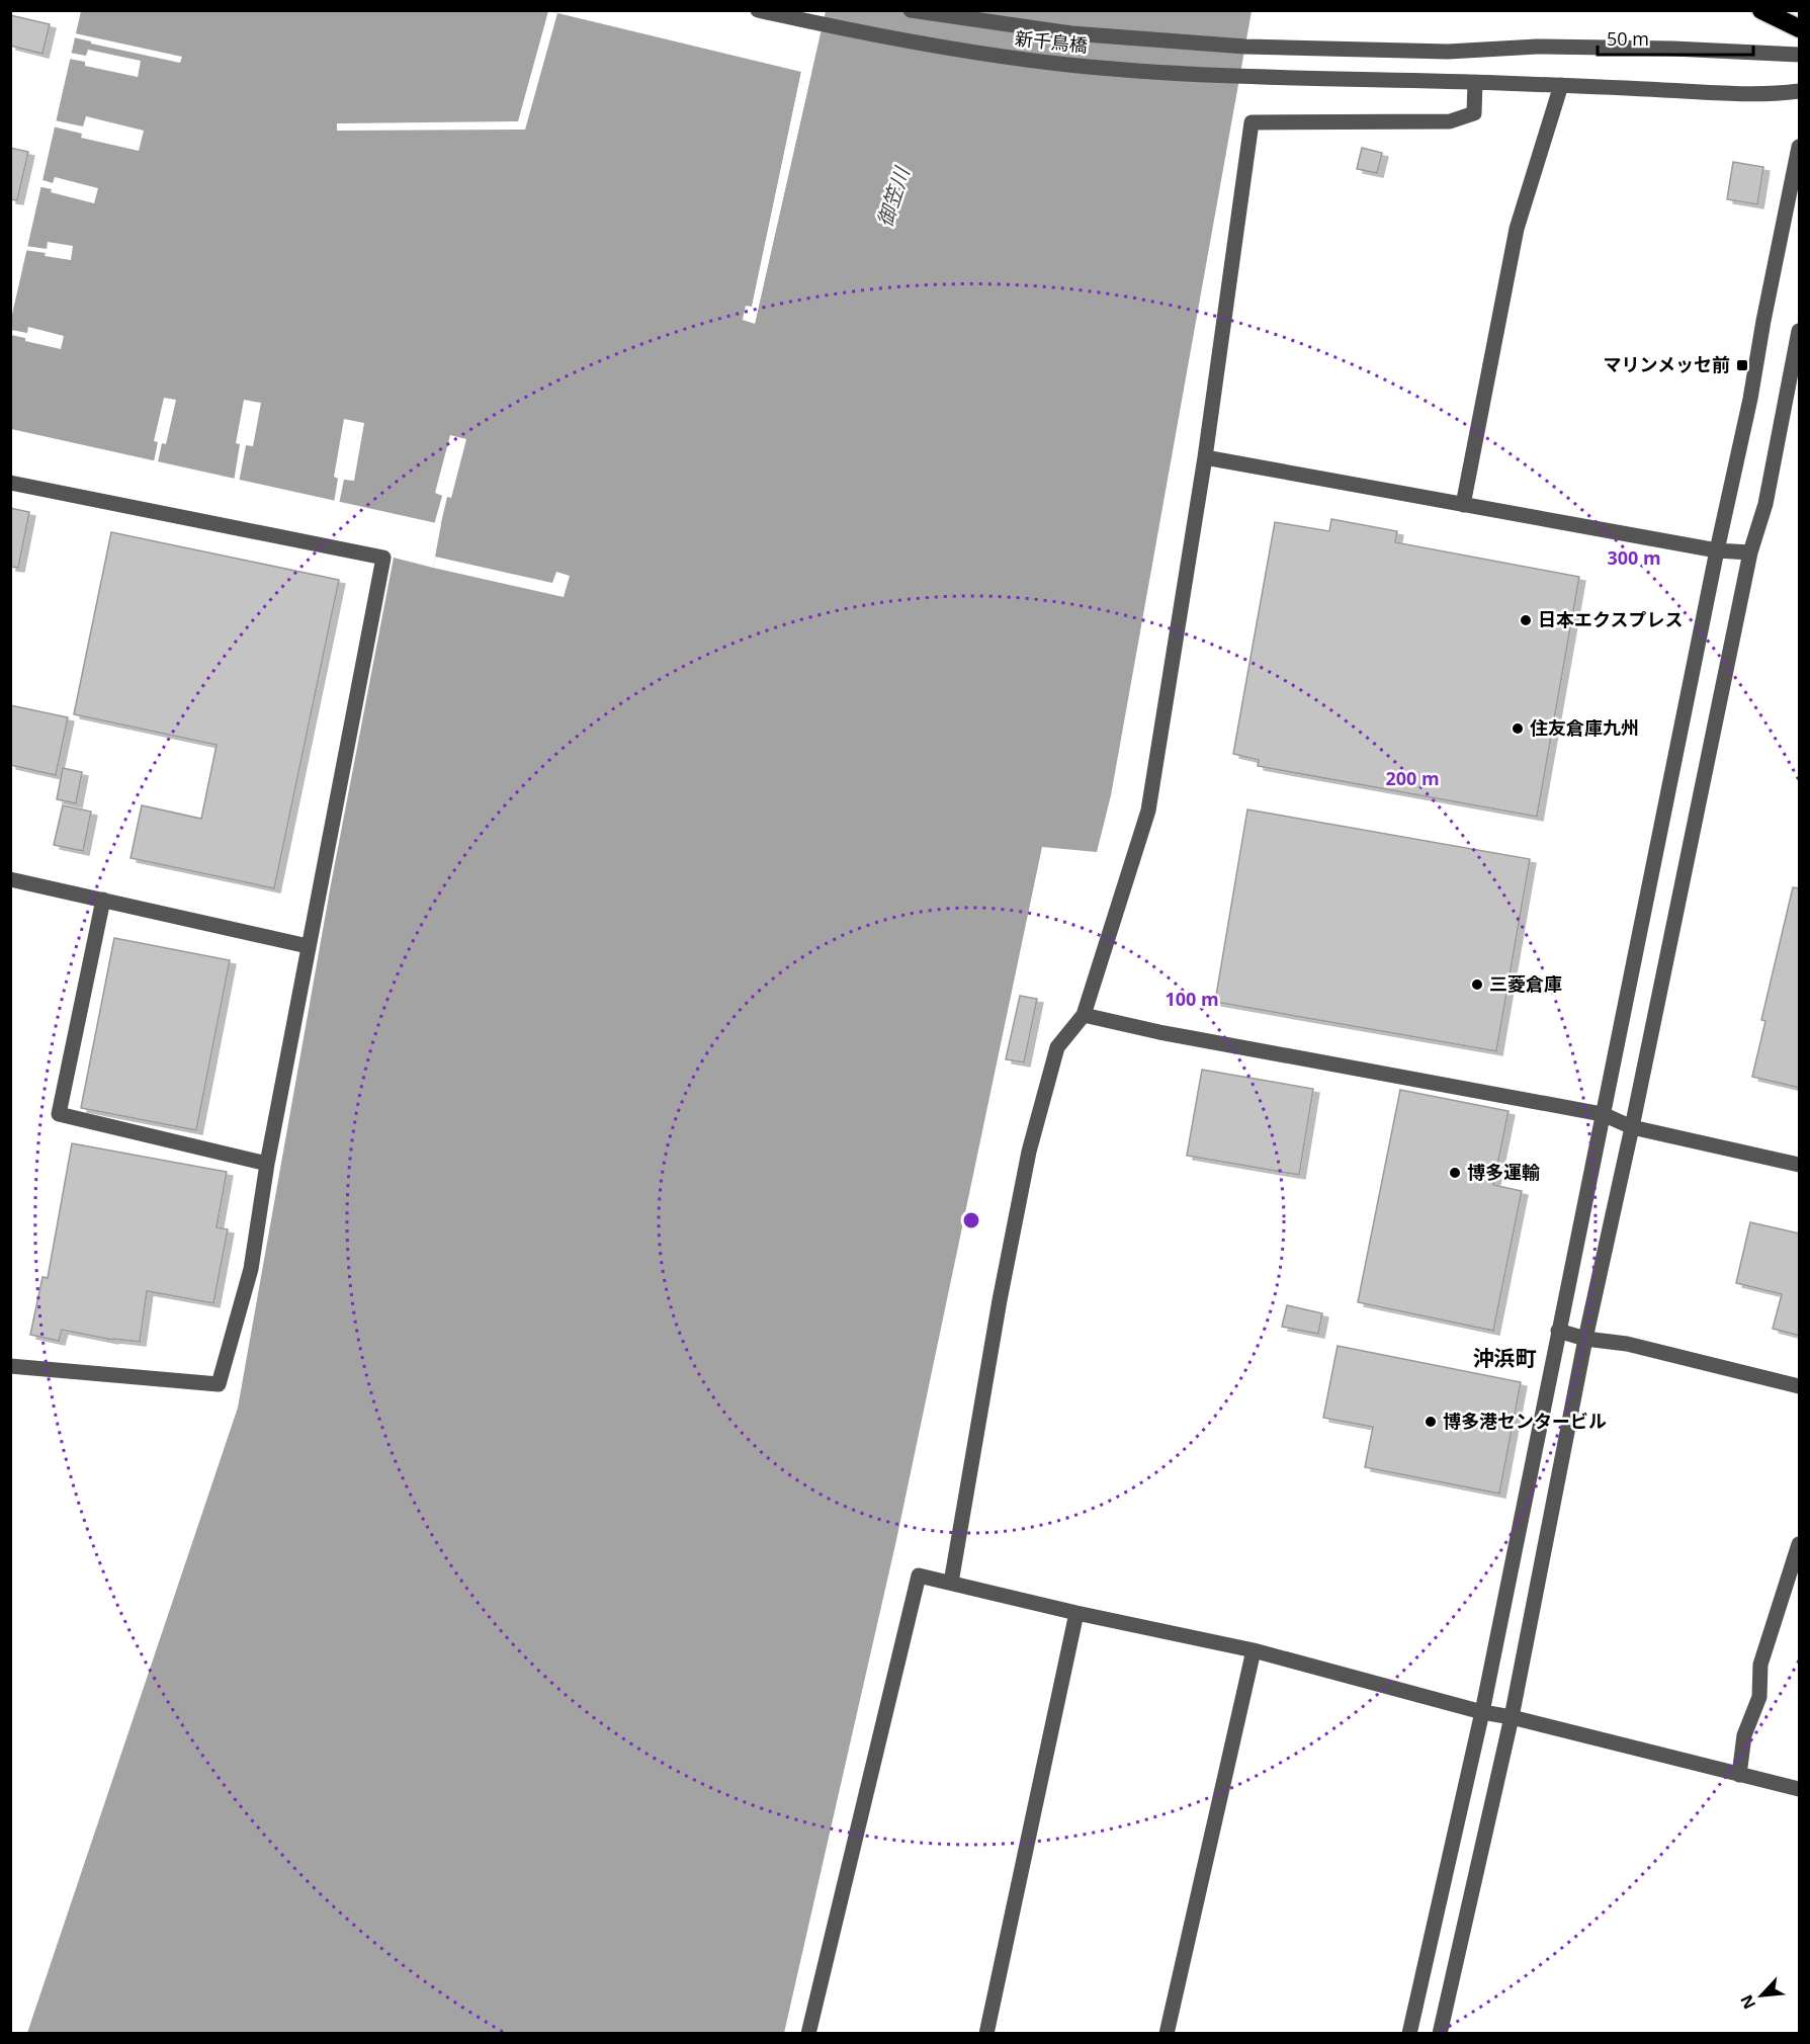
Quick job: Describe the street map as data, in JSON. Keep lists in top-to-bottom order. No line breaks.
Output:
{"streets":{"street":["新千鳥橋"]},"districts":["沖浜町"],"water":["御笠川"],"places":{"transit":["マリンメッセ前"],"other":["日本エクスプレス","住友倉庫九州","三菱倉庫","博多運輸","博多港センタービル"]},"scale_bar":"50 m","north":"bottom left","rings":["300 m","200 m","100 m"]}
